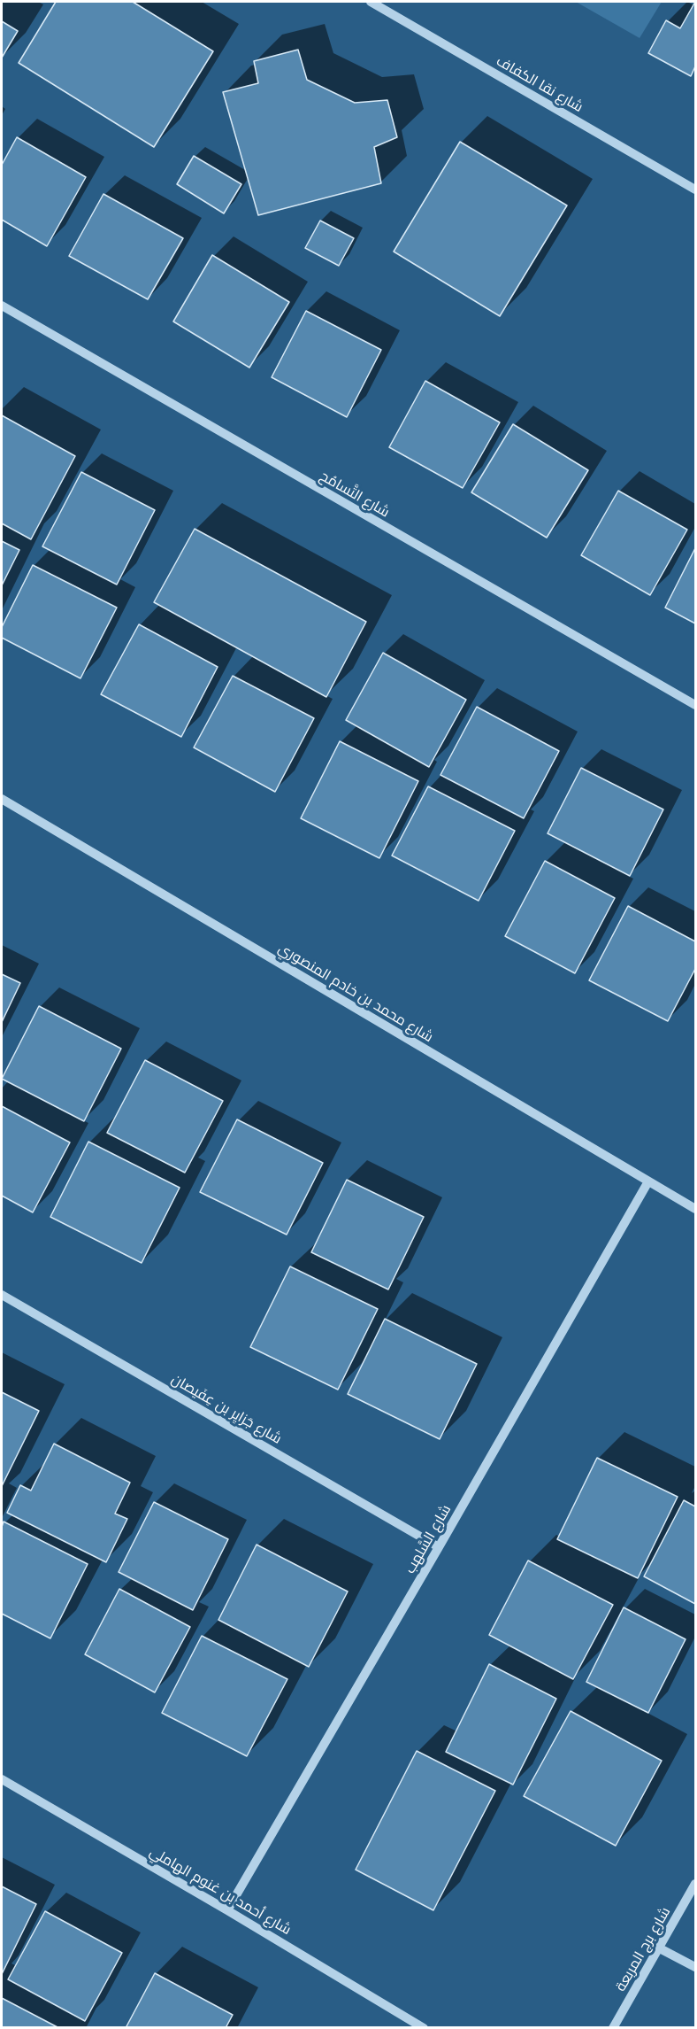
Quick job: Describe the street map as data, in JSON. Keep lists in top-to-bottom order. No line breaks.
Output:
{"streets":{"street":["شارع نقا الكفاف","شارع التَّسامُح","شارع محمد بن خادم المنصوري","شارع جَزايِر بن عِفَيصان","شارع السَّلهب","شارع أحمد بن غنوم الهاملي","شارع برج المربعة"]},"crossings":[["شارع محمد بن خادم المنصوري","شارع السَّلهب"],["شارع جَزايِر بن عِفَيصان","شارع السَّلهب"],["شارع السَّلهب","شارع أحمد بن غنوم الهاملي"]]}
